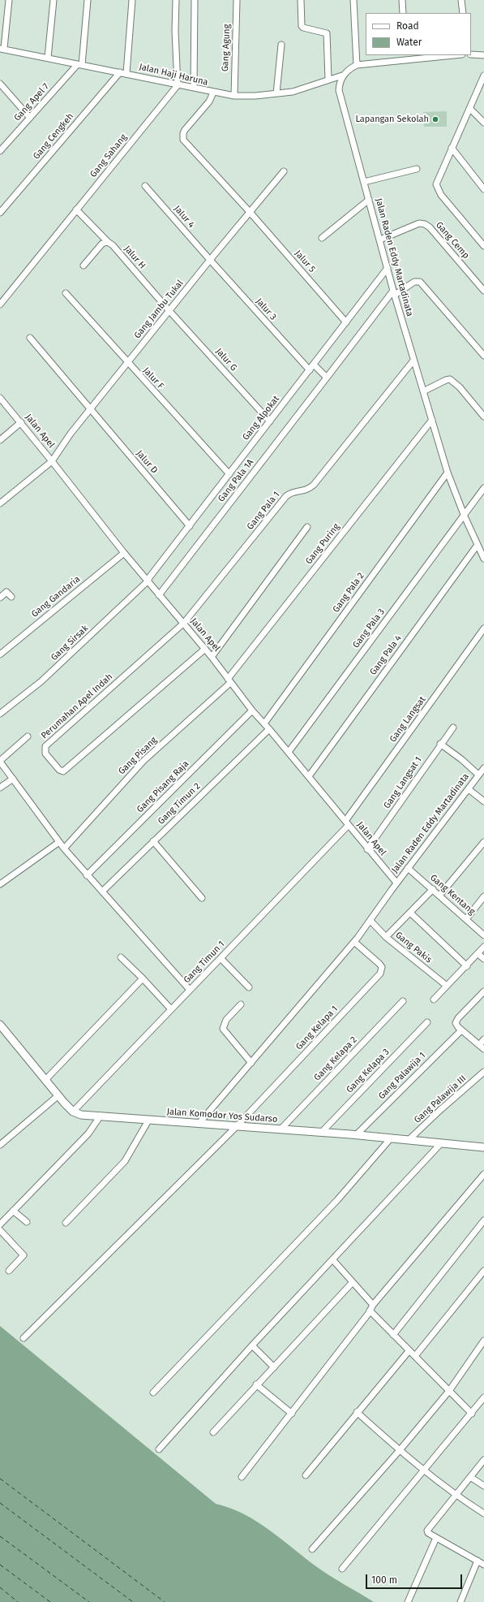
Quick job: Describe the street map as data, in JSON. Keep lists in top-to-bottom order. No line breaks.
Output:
{"streets":{"street":["Gang Agung","Jalan Haji Haruna","Gang Apel 7","Gang Cengkeh","Gang Sahang","Jalur 4","Gang Cemp","Jalur H","Jalan Raden Eddy Martadinata","Jalur 5","Gang Jambu Tukal","Jalur 3","Jalur G","Jalur F","Gang Alpokat","Jalan Apel","Jalur D","Gang Pala 1A","Gang Pala 1","Gang Puring","Gang Pala 2","Gang Gandaria","Gang Pala 3","Gang Sirsak","Gang Pala 4","Perumahan Apel Indah","Gang Langsat","Gang Pisang","Gang Langsat 1","Gang Pisang Raja","Gang Timun 2","Gang Kentang","Gang Pakis","Gang Timun 1","Gang Kelapa 1","Gang Kelapa 2","Gang Kelapa 3","Gang Palawija 1","Gang Palawija III","Jalan Komodor Yos Sudarso"]},"crossings":[["Gang Agung","Jalan Haji Haruna"],["Jalan Haji Haruna","Gang Apel 7"],["Jalan Haji Haruna","Gang Cengkeh"],["Jalan Haji Haruna","Gang Sahang"],["Jalan Haji Haruna","Jalan Raden Eddy Martadinata"],["Jalan Haji Haruna","Jalur 5"],["Gang Sahang","Jalur H"],["Jalur 4","Gang Jambu Tukal"],["Jalur 4","Jalur 3"],["Gang Cemp","Jalan Raden Eddy Martadinata"],["Jalur H","Gang Jambu Tukal"],["Jalur H","Jalur G"],["Jalan Raden Eddy Martadinata","Gang Alpokat"],["Jalan Raden Eddy Martadinata","Jalan Apel"],["Jalan Raden Eddy Martadinata","Gang Pala 1A"],["Jalan Raden Eddy Martadinata","Gang Pala 1"],["Jalan Raden Eddy Martadinata","Gang Puring"],["Jalan Raden Eddy Martadinata","Gang Pala 2"],["Jalan Raden Eddy Martadinata","Gang Pala 3"],["Jalan Raden Eddy Martadinata","Gang Pala 4"],["Jalan Raden Eddy Martadinata","Gang Kentang"],["Jalan Raden Eddy Martadinata","Gang Pakis"],["Jalan Raden Eddy Martadinata","Gang Kelapa 1"],["Jalan Raden Eddy Martadinata","Jalan Komodor Yos Sudarso"],["Jalur 5","Gang Jambu Tukal"],["Jalur 5","Gang Alpokat"],["Gang Jambu Tukal","Jalur 3"],["Gang Jambu Tukal","Jalur G"],["Gang Jambu Tukal","Jalur F"],["Gang Jambu Tukal","Jalan Apel"],["Gang Jambu Tukal","Jalur D"],["Jalur 3","Gang Alpokat"],["Jalur G","Gang Alpokat"],["Jalur F","Gang Alpokat"],["Gang Alpokat","Jalan Apel"],["Gang Alpokat","Jalur D"],["Gang Alpokat","Gang Sirsak"],["Jalan Apel","Gang Pala 1A"],["Jalan Apel","Gang Pala 1"],["Jalan Apel","Gang Puring"],["Jalan Apel","Gang Pala 2"],["Jalan Apel","Gang Gandaria"],["Jalan Apel","Gang Pala 3"],["Jalan Apel","Gang Sirsak"],["Jalan Apel","Gang Pala 4"],["Jalan Apel","Perumahan Apel Indah"],["Jalan Apel","Gang Langsat"],["Jalan Apel","Gang Pisang"],["Jalan Apel","Gang Langsat 1"],["Jalan Apel","Gang Pisang Raja"],["Jalan Apel","Gang Timun 2"],["Jalan Apel","Gang Timun 1"],["Gang Pala 1","Perumahan Apel Indah"],["Gang Puring","Gang Pisang"],["Gang Langsat","Gang Timun 1"],["Gang Timun 1","Jalan Komodor Yos Sudarso"],["Gang Kelapa 1","Jalan Komodor Yos Sudarso"],["Gang Kelapa 2","Jalan Komodor Yos Sudarso"],["Gang Kelapa 3","Jalan Komodor Yos Sudarso"],["Gang Palawija 1","Jalan Komodor Yos Sudarso"],["Gang Palawija III","Jalan Komodor Yos Sudarso"]],"places":["Lapangan Sekolah"],"legend":["Road","Water"],"scale_bar":"100 m"}
